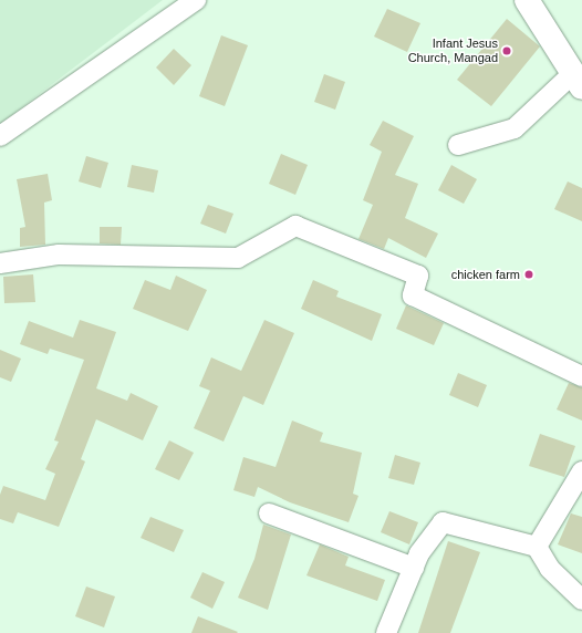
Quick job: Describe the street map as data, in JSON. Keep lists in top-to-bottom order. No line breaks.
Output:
{"places":["Infant Jesus Church, Mangad","chicken farm"]}
